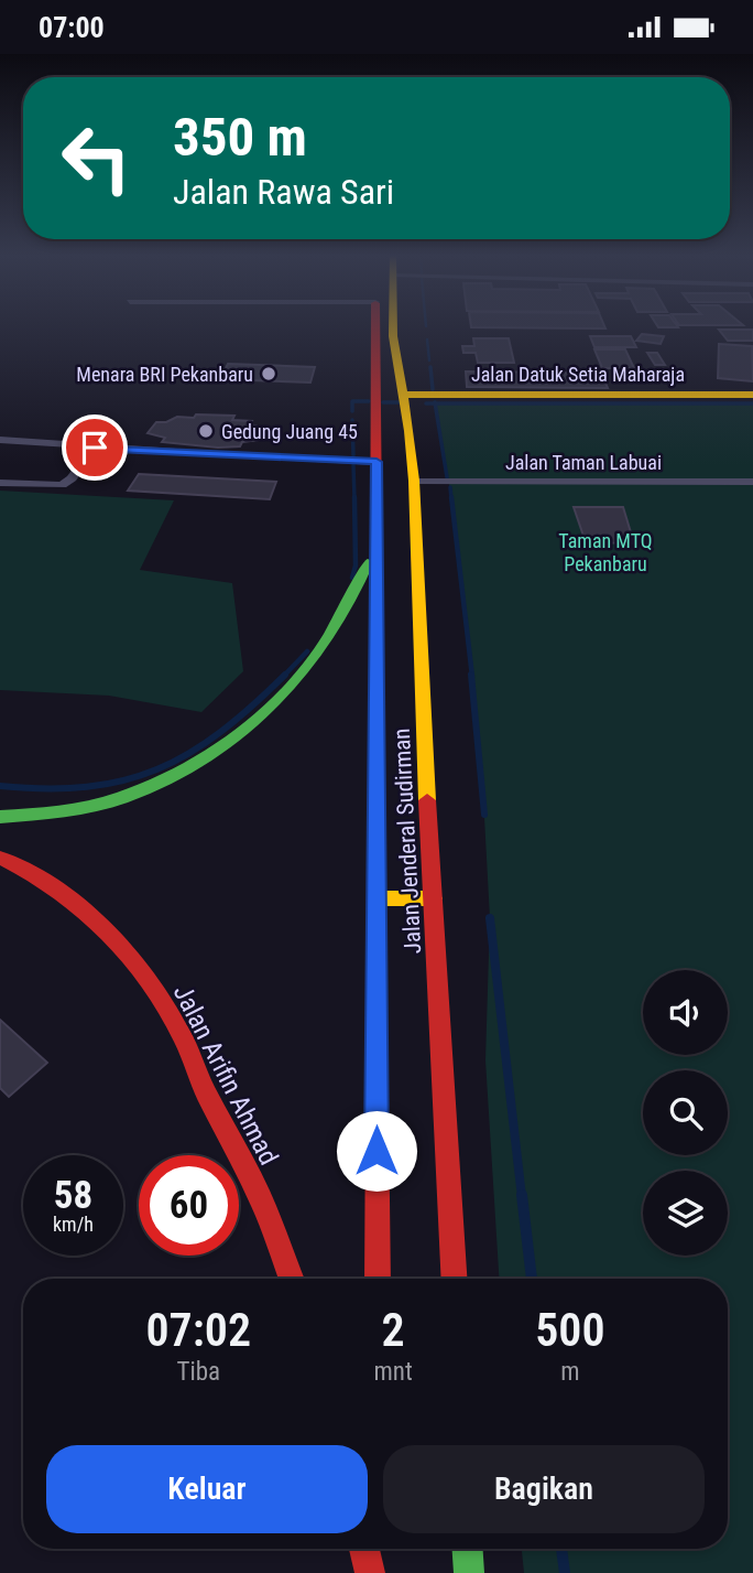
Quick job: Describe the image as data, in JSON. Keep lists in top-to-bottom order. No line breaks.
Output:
{"streets":{"main road":["Jalan Datuk Setia Maharaja","Jalan Jenderal Sudirman","Jalan Arifin Ahmad"],"street":["Jalan Taman Labuai"]},"crossings":[["Jalan Datuk Setia Maharaja","Jalan Jenderal Sudirman"],["Jalan Taman Labuai","Jalan Jenderal Sudirman"]],"parks":["Taman MTQ Pekanbaru"],"places":["Menara BRI Pekanbaru","Gedung Juang 45"],"page":{"status":"07:00","turn":["350 m","Jalan Rawa Sari"],"speed":"58 km/h","limit":"60","eta":["07:02","Tiba","2","mnt","500","m"],"buttons":["Keluar","Bagikan"]}}
